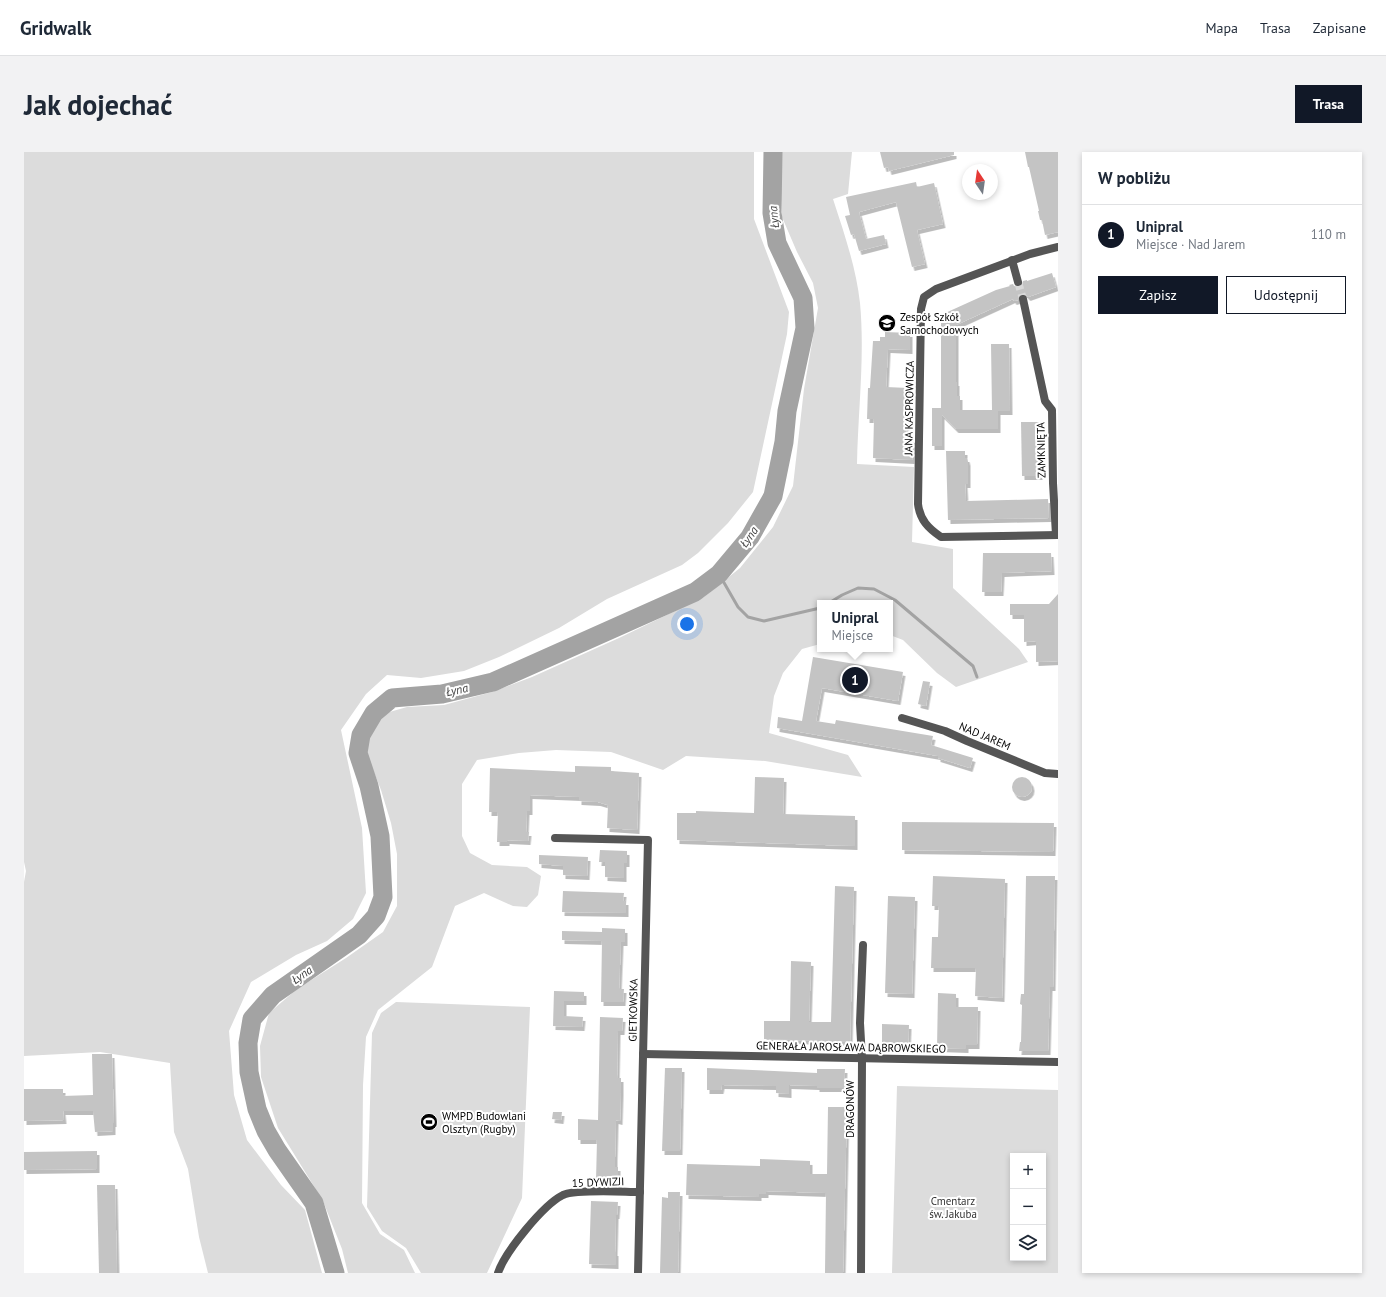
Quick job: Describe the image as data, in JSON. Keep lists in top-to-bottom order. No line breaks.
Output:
{"streets":{"street":["JANA KASPROWICZA","ZAMKNIĘTA","NAD JAREM","GIETKOWSKA","GENERAŁA JAROSŁAWA DĄBROWSKIEGO","DRAGONÓW","15 DYWIZJI"]},"crossings":[["JANA KASPROWICZA","ZAMKNIĘTA"],["GIETKOWSKA","GENERAŁA JAROSŁAWA DĄBROWSKIEGO"],["GIETKOWSKA","15 DYWIZJI"],["GENERAŁA JAROSŁAWA DĄBROWSKIEGO","DRAGONÓW"]],"water":["Łyna"],"parks":["Cmentarz św. Jakuba"],"places":{"school or university":["Zespół Szkół Samochodowych"],"sports":["WMPD Budowlani Olsztyn (Rugby)"]},"north":"top","page":{"header":"Gridwalk","nav":["Mapa","Trasa","Zapisane"],"buttons":["Trasa",["Zapisz","Udostępnij"]],"title":"Jak dojechać","heading":"W pobliżu","list":[{"mark":"1","name":"Unipral","note":"Miejsce · Nad Jarem","value":"110 m"}],"popup":["Unipral","Miejsce"],"pins":"1","map_buttons":["+","−"]}}
